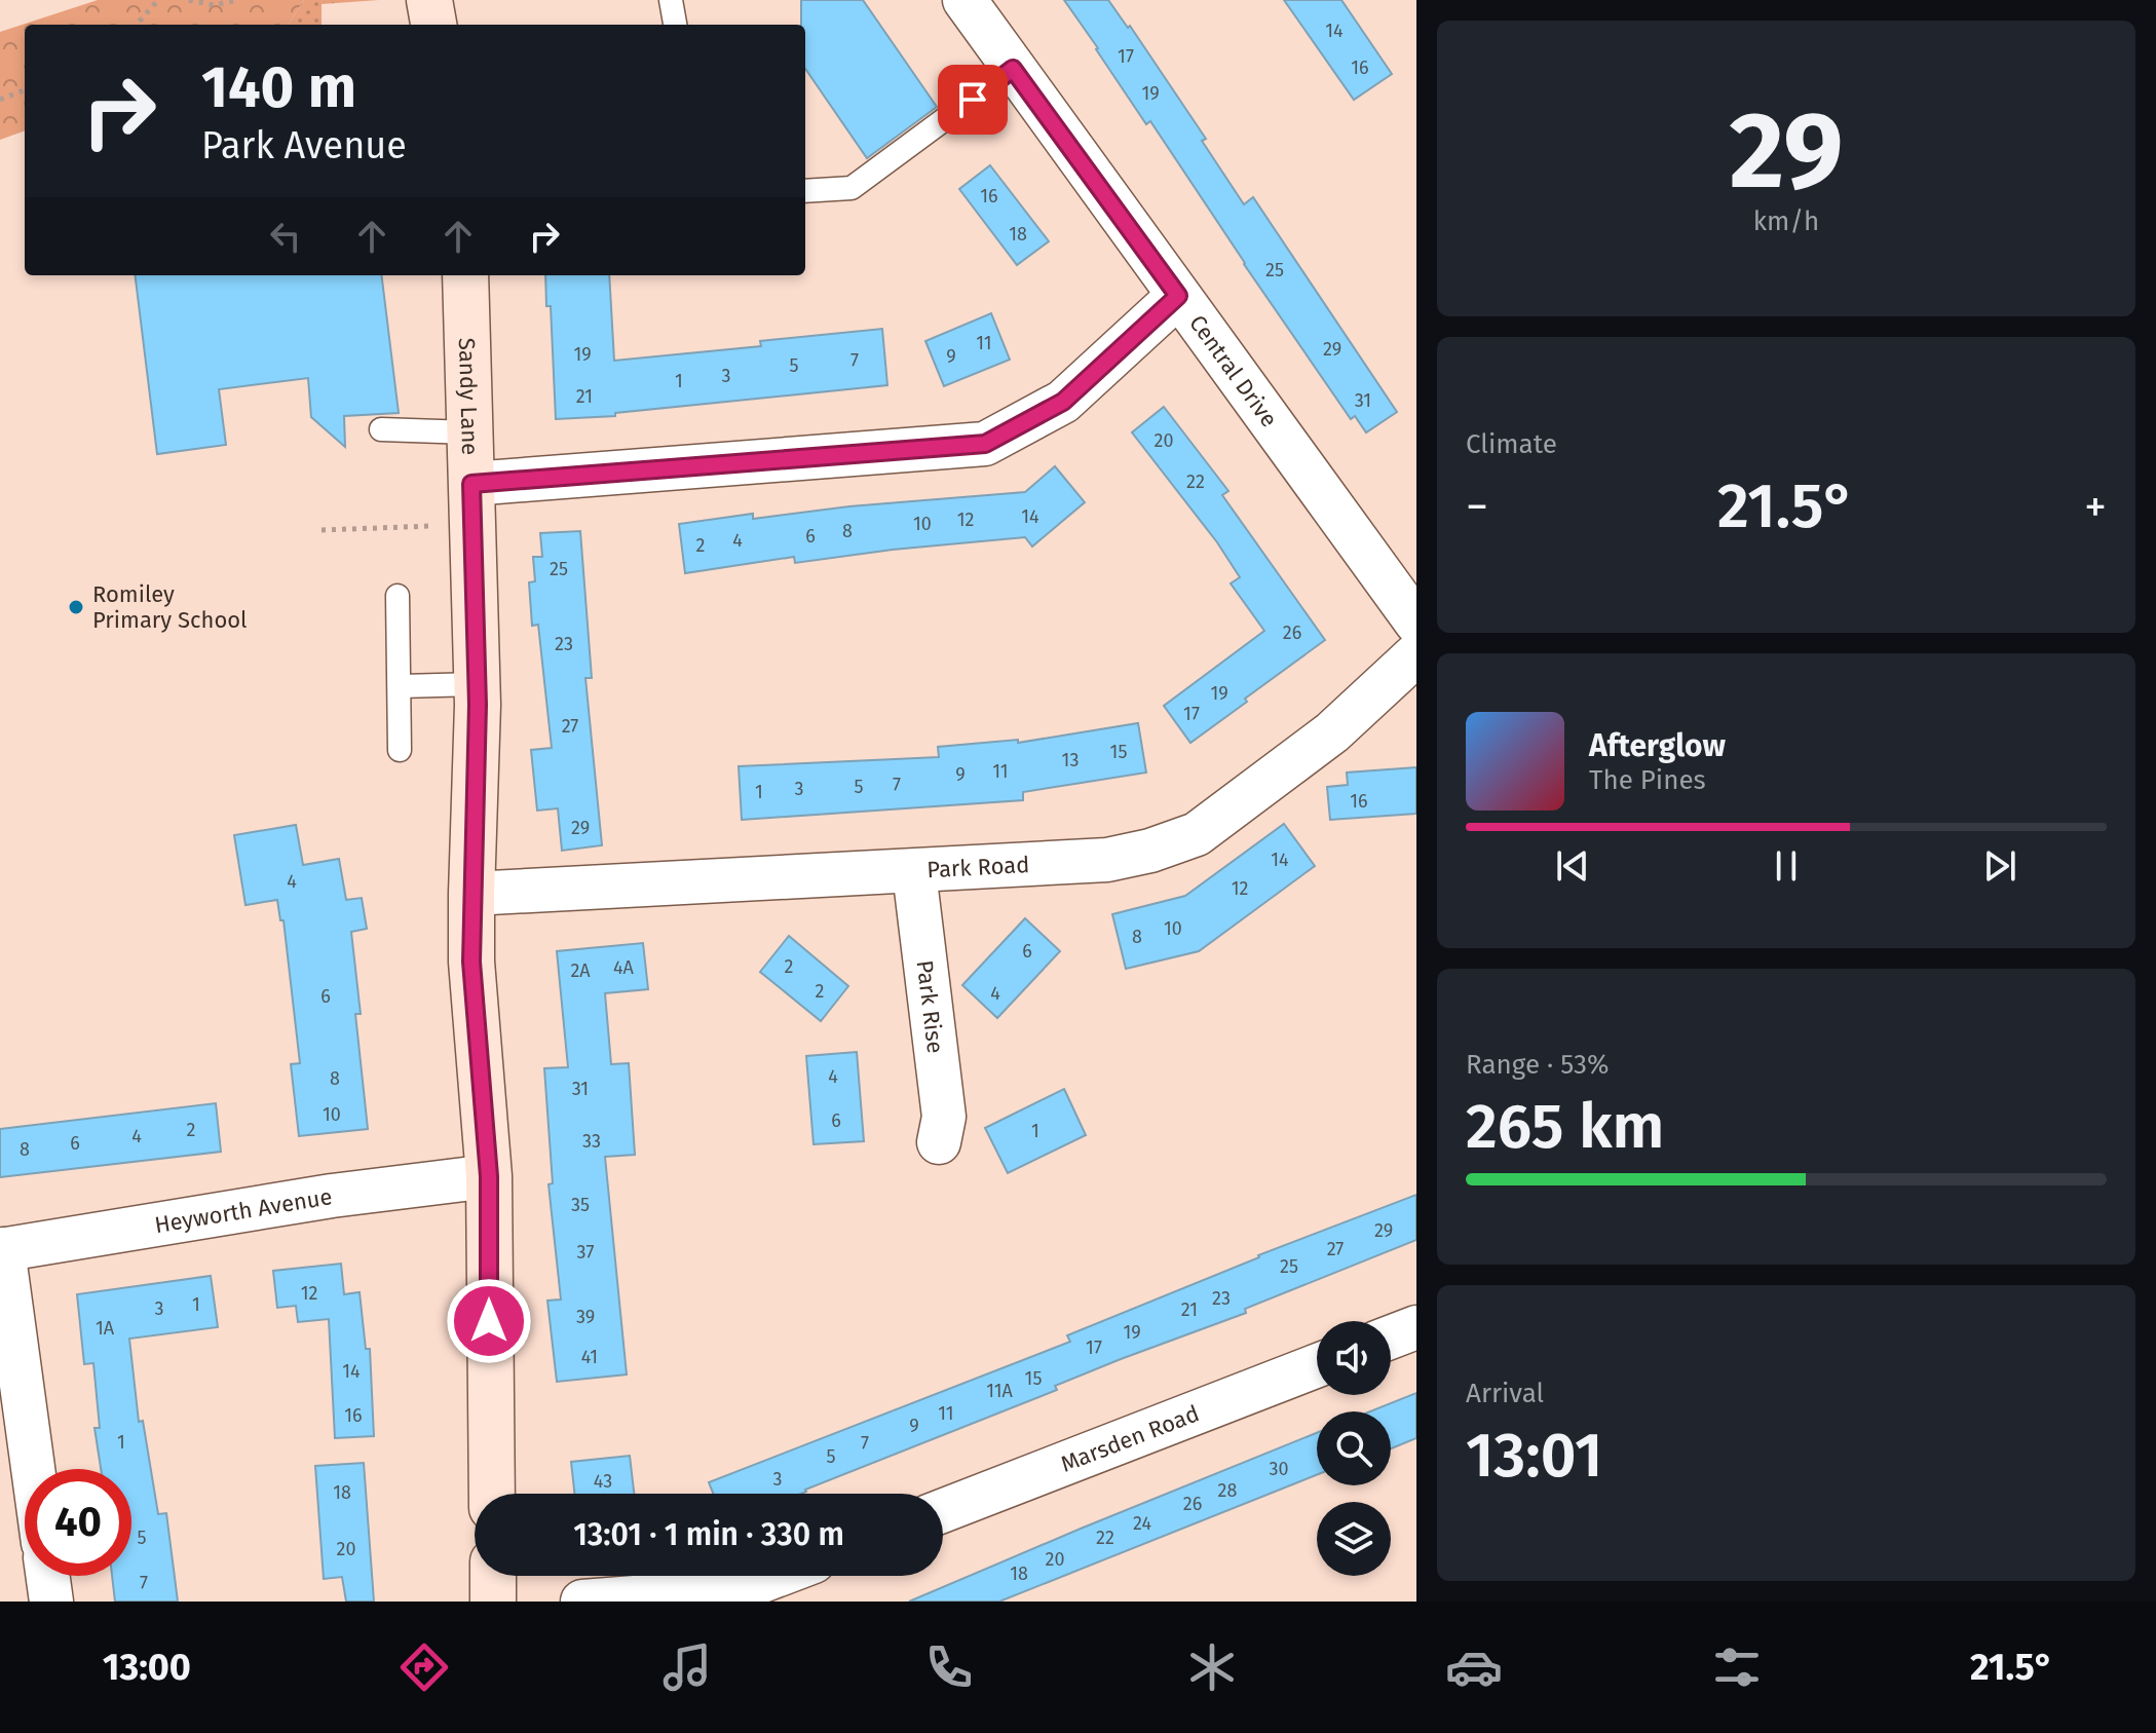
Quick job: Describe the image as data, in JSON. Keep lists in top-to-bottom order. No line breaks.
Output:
{"streets":{"street":["Central Drive","Sandy Lane","Park Road","Park Rise","Heyworth Avenue","Marsden Road"]},"crossings":[["Sandy Lane","Park Road"],["Sandy Lane","Heyworth Avenue"],["Park Road","Park Rise"]],"places":["Romiley Primary School"],"house_numbers":["14","17","16","19","16","18","25","11","29","19","9","7","5","3","1","21","31","20","22","14","12","10","8","6","4","2","25","26","23","19","17","27","15","13","11","9","7","5","3","1","16","29","14","4","12","10","8","6","2","4A","2A","2","4","6","4","8","31","10","6","2","1","4","33","6","8","35","29","27","37","25","12","23","1","3","21","39","1A","19","17","41","14","15","11A","11","16","9","1","7","5","30","3","43","28","18","26","24","5","22","20","20","18","7"],"page":{"tile":[["29","km/h"],"Climate",["Range · 53%","265 km"],["Arrival","13:01"]],"turn":["140 m","Park Avenue"],"heat":["−","21.5°","+"],"song":["Afterglow","The Pines"],"limit":"40","trip":"13:01 · 1 min · 330 m","tabs":["13:00","21.5°"]}}
